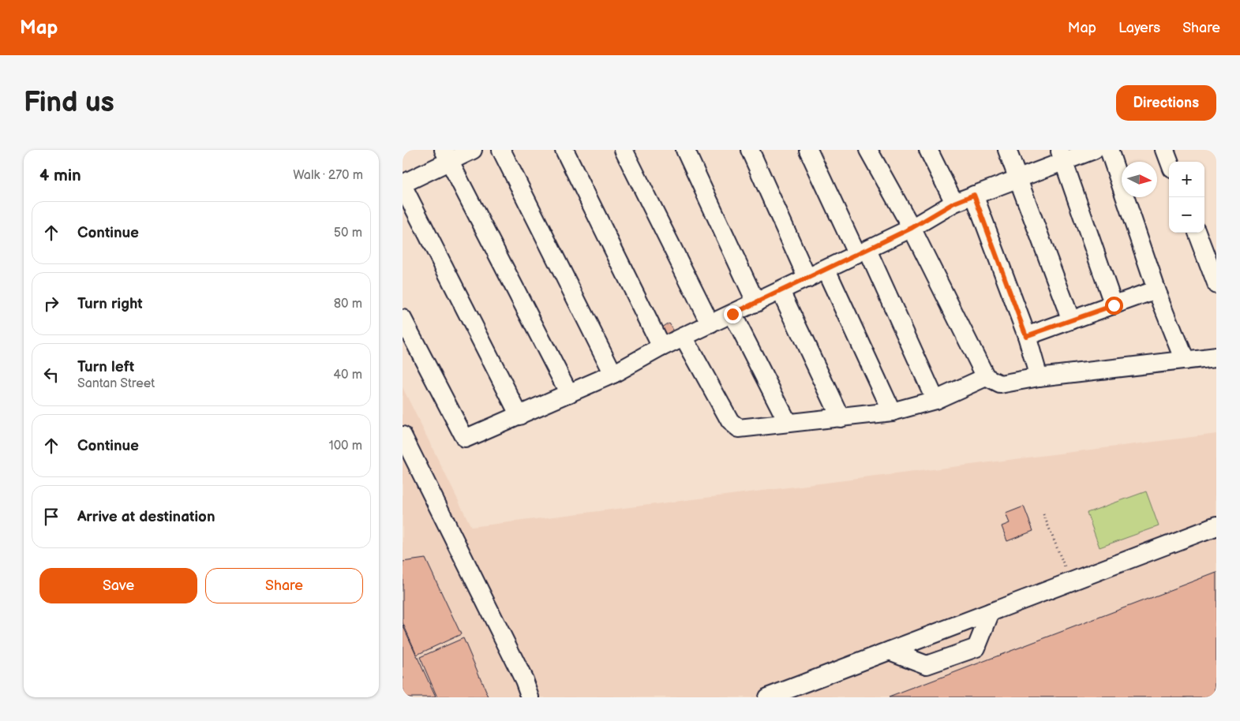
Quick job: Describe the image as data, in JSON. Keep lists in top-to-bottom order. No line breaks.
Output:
{"north":"right","page":{"header":"Map","nav":["Map","Layers","Share"],"buttons":["Directions",["Save","Share"]],"title":"Find us","heading":["4 min","Walk · 270 m"],"map_buttons":["+","−"],"list":[["Continue","50 m"],["Turn right","80 m"],["Turn left","Santan Street","40 m"],["Continue","100 m"],"Arrive at destination"]}}
